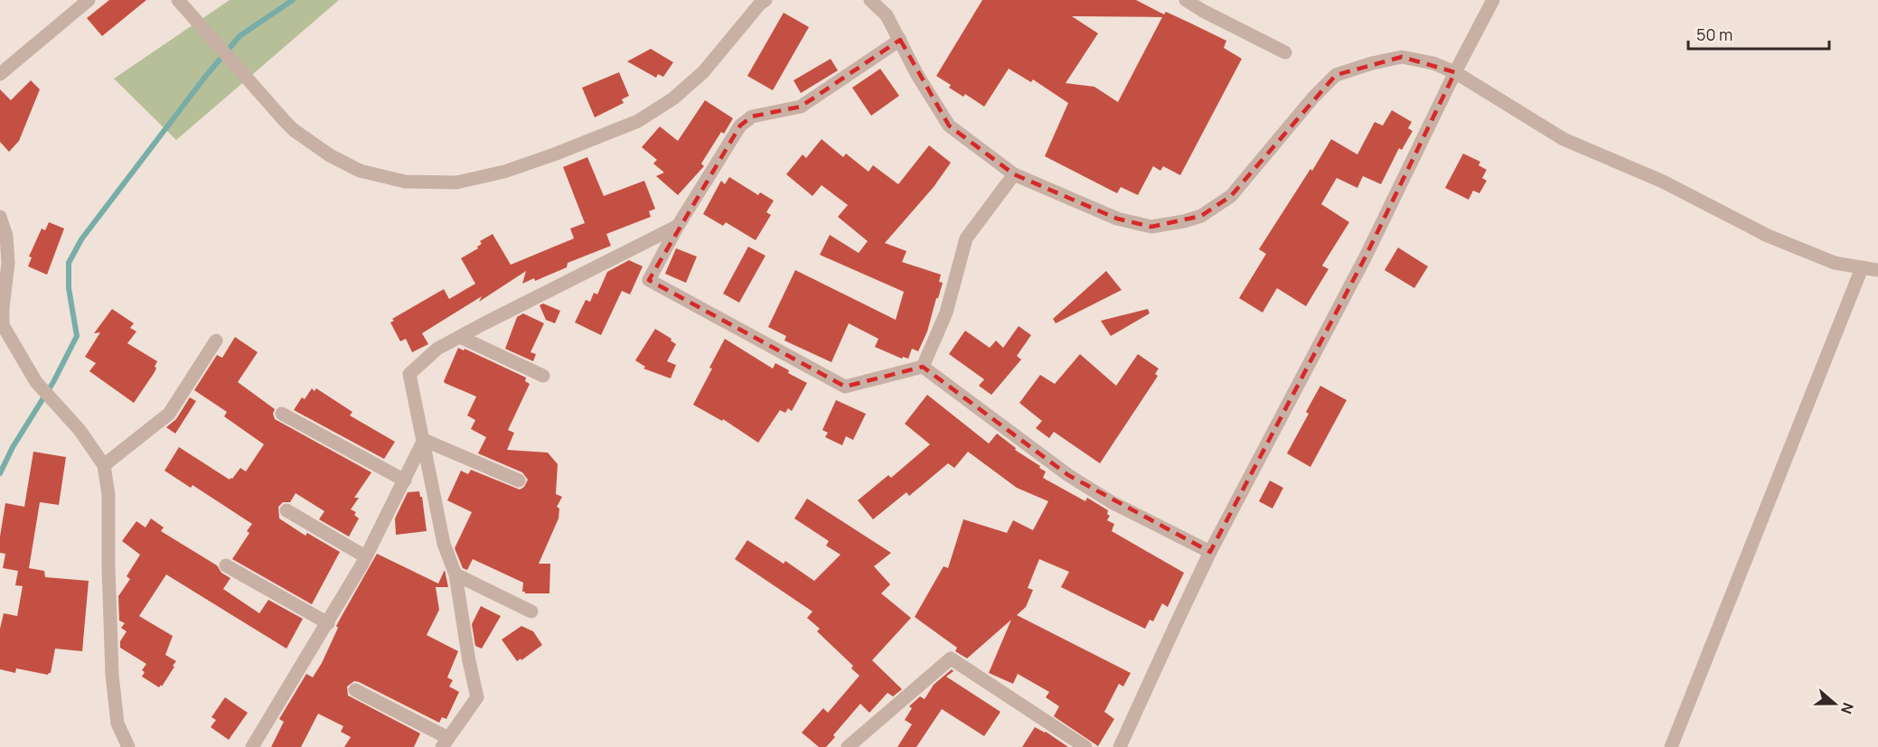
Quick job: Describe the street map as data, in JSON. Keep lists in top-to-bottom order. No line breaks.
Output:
{"scale_bar":"50 m","north":"right"}
